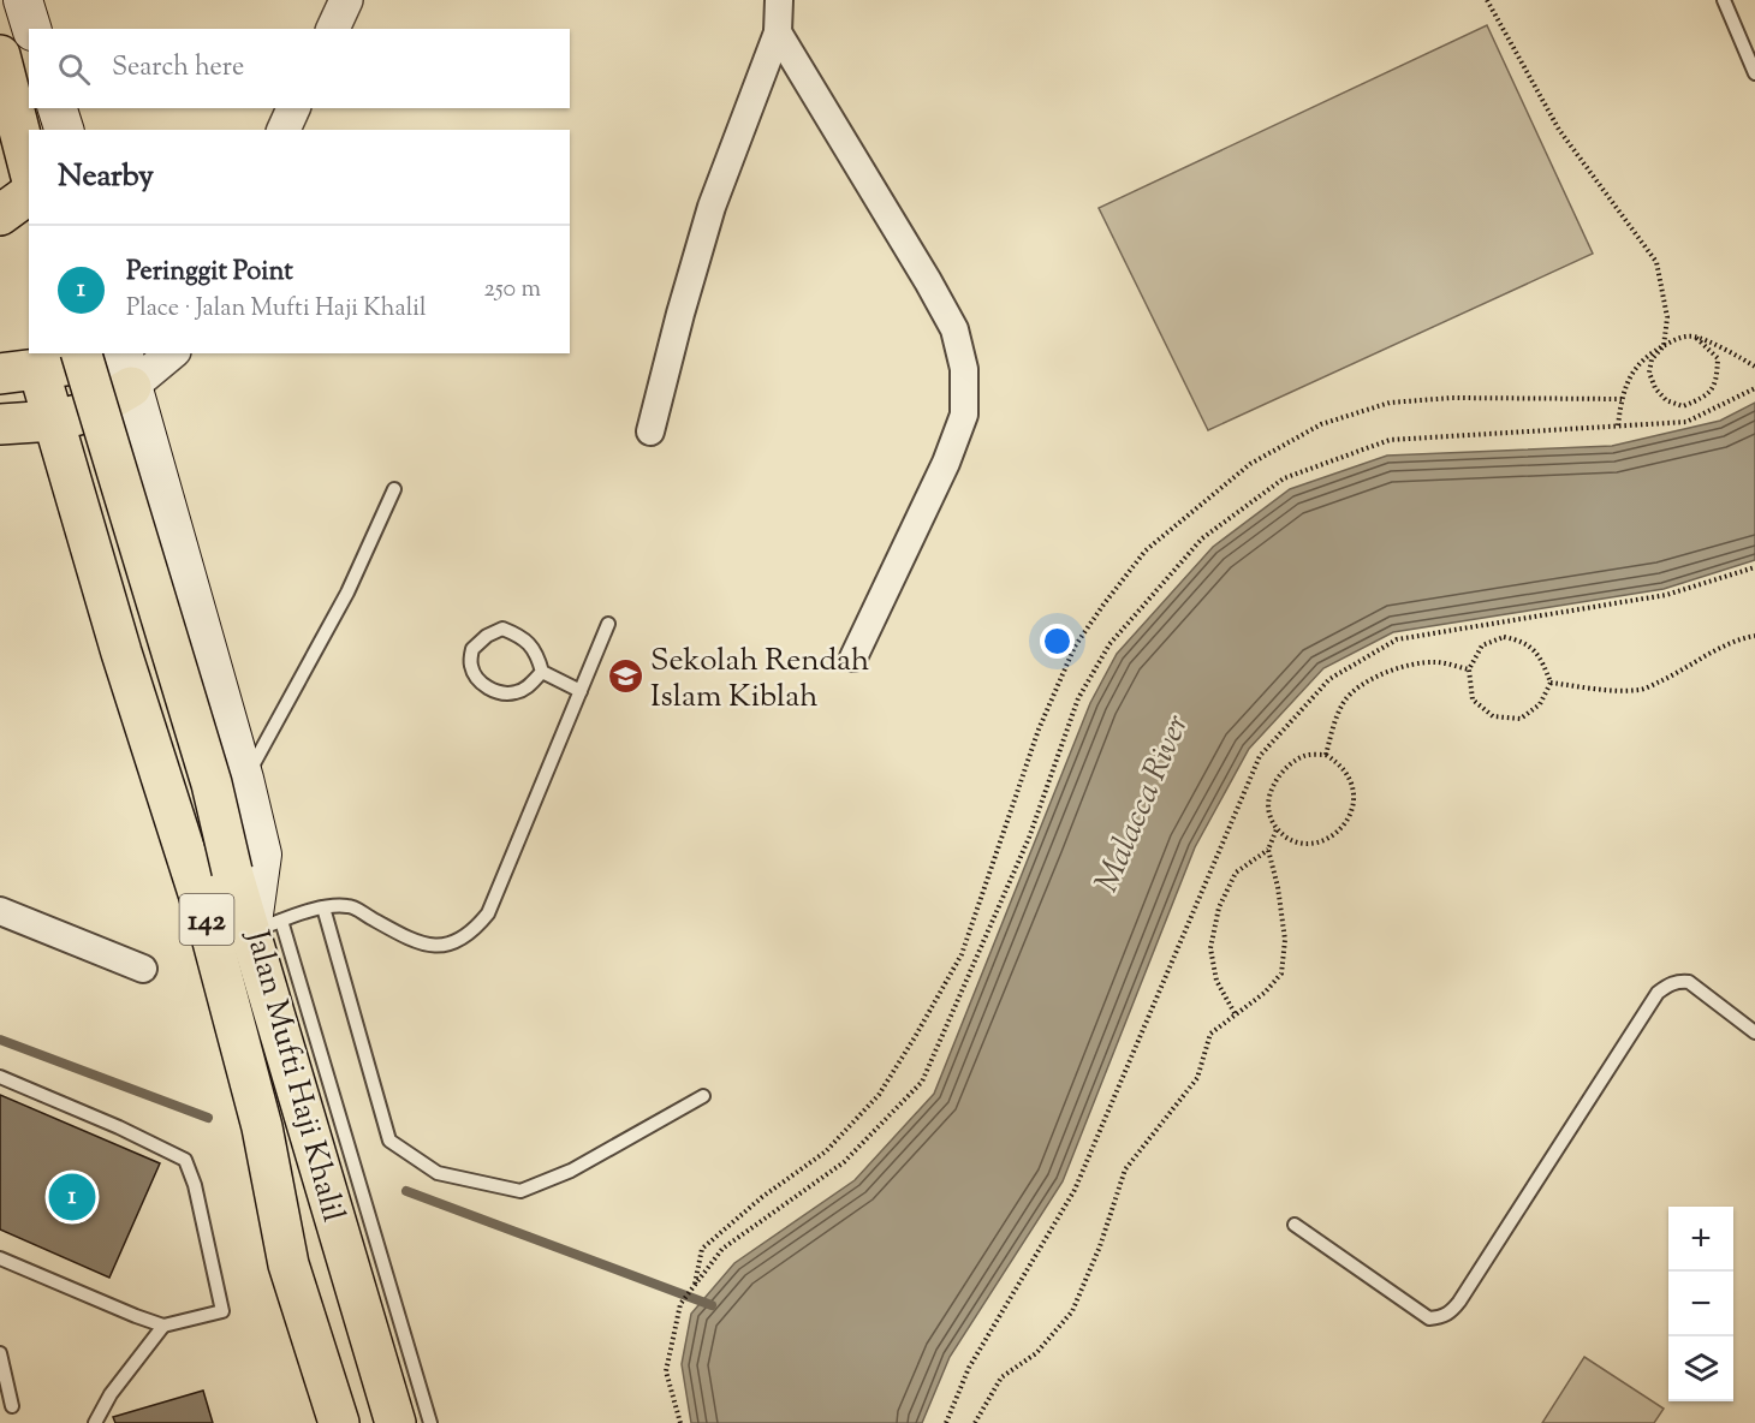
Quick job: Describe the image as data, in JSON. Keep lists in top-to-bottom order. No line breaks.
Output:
{"streets":{"main road":["142","Jalan Mufti Haji Khalil"]},"crossings":[["142","Jalan Mufti Haji Khalil"]],"water":["Malacca River"],"places":{"school or university":["Sekolah Rendah Islam Kiblah"]},"page":{"search":"Search here","heading":"Nearby","list":[{"mark":"1","name":"Peringgit Point","note":"Place · Jalan Mufti Haji Khalil","value":"250 m"}],"pins":"1","map_buttons":["+","−"]}}
